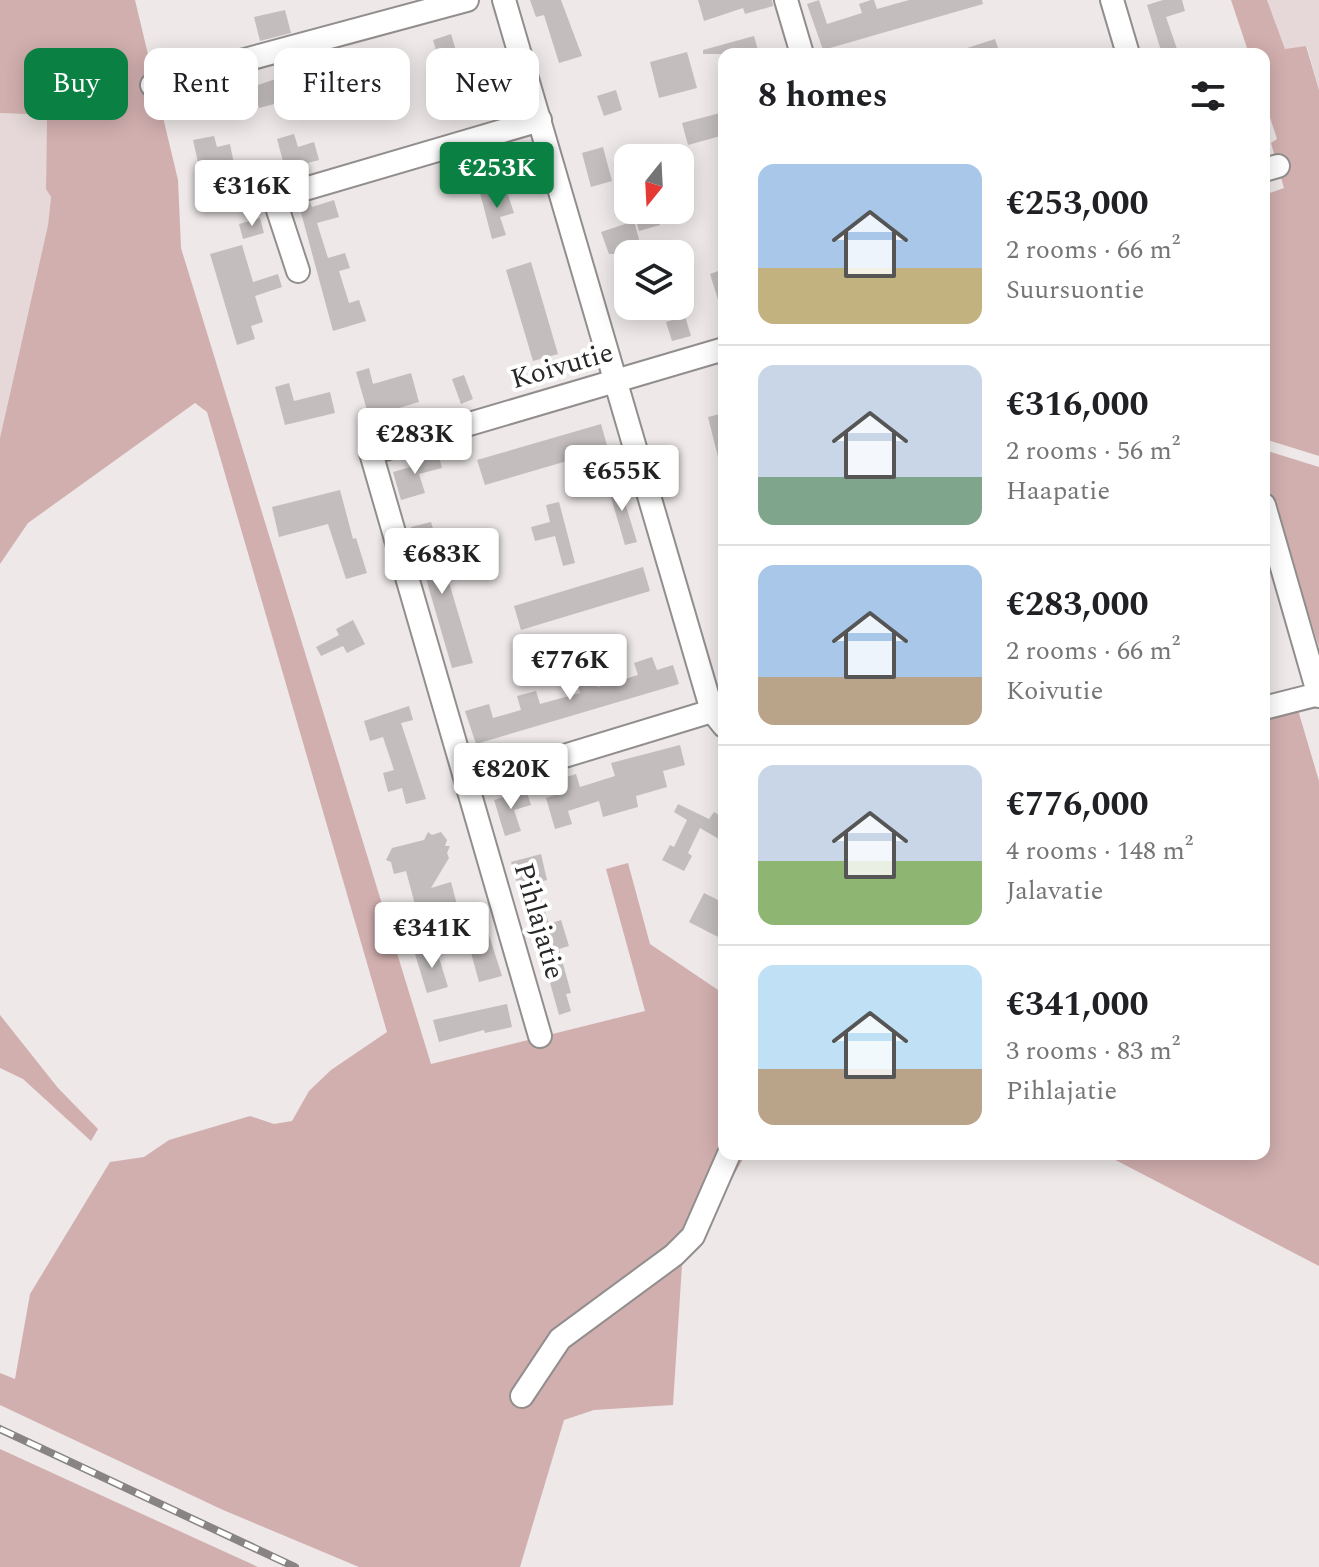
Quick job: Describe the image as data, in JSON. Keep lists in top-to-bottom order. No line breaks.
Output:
{"streets":{"street":["Koivutie","Pihlajatie"]},"crossings":[["Koivutie","Pihlajatie"]],"north":"bottom","page":{"chip":["Buy","Rent","Filters","New"],"heading":"8 homes","price":["€253K","€316K","€283K","€655K","€683K","€776K","€820K","€341K"],"list":[{"name":"€253,000","note":"2 rooms · 66 m² · Suursuontie"},{"name":"€316,000","note":"2 rooms · 56 m² · Haapatie"},{"name":"€283,000","note":"2 rooms · 66 m² · Koivutie"},{"name":"€776,000","note":"4 rooms · 148 m² · Jalavatie"},{"name":"€341,000","note":"3 rooms · 83 m² · Pihlajatie"}]}}
